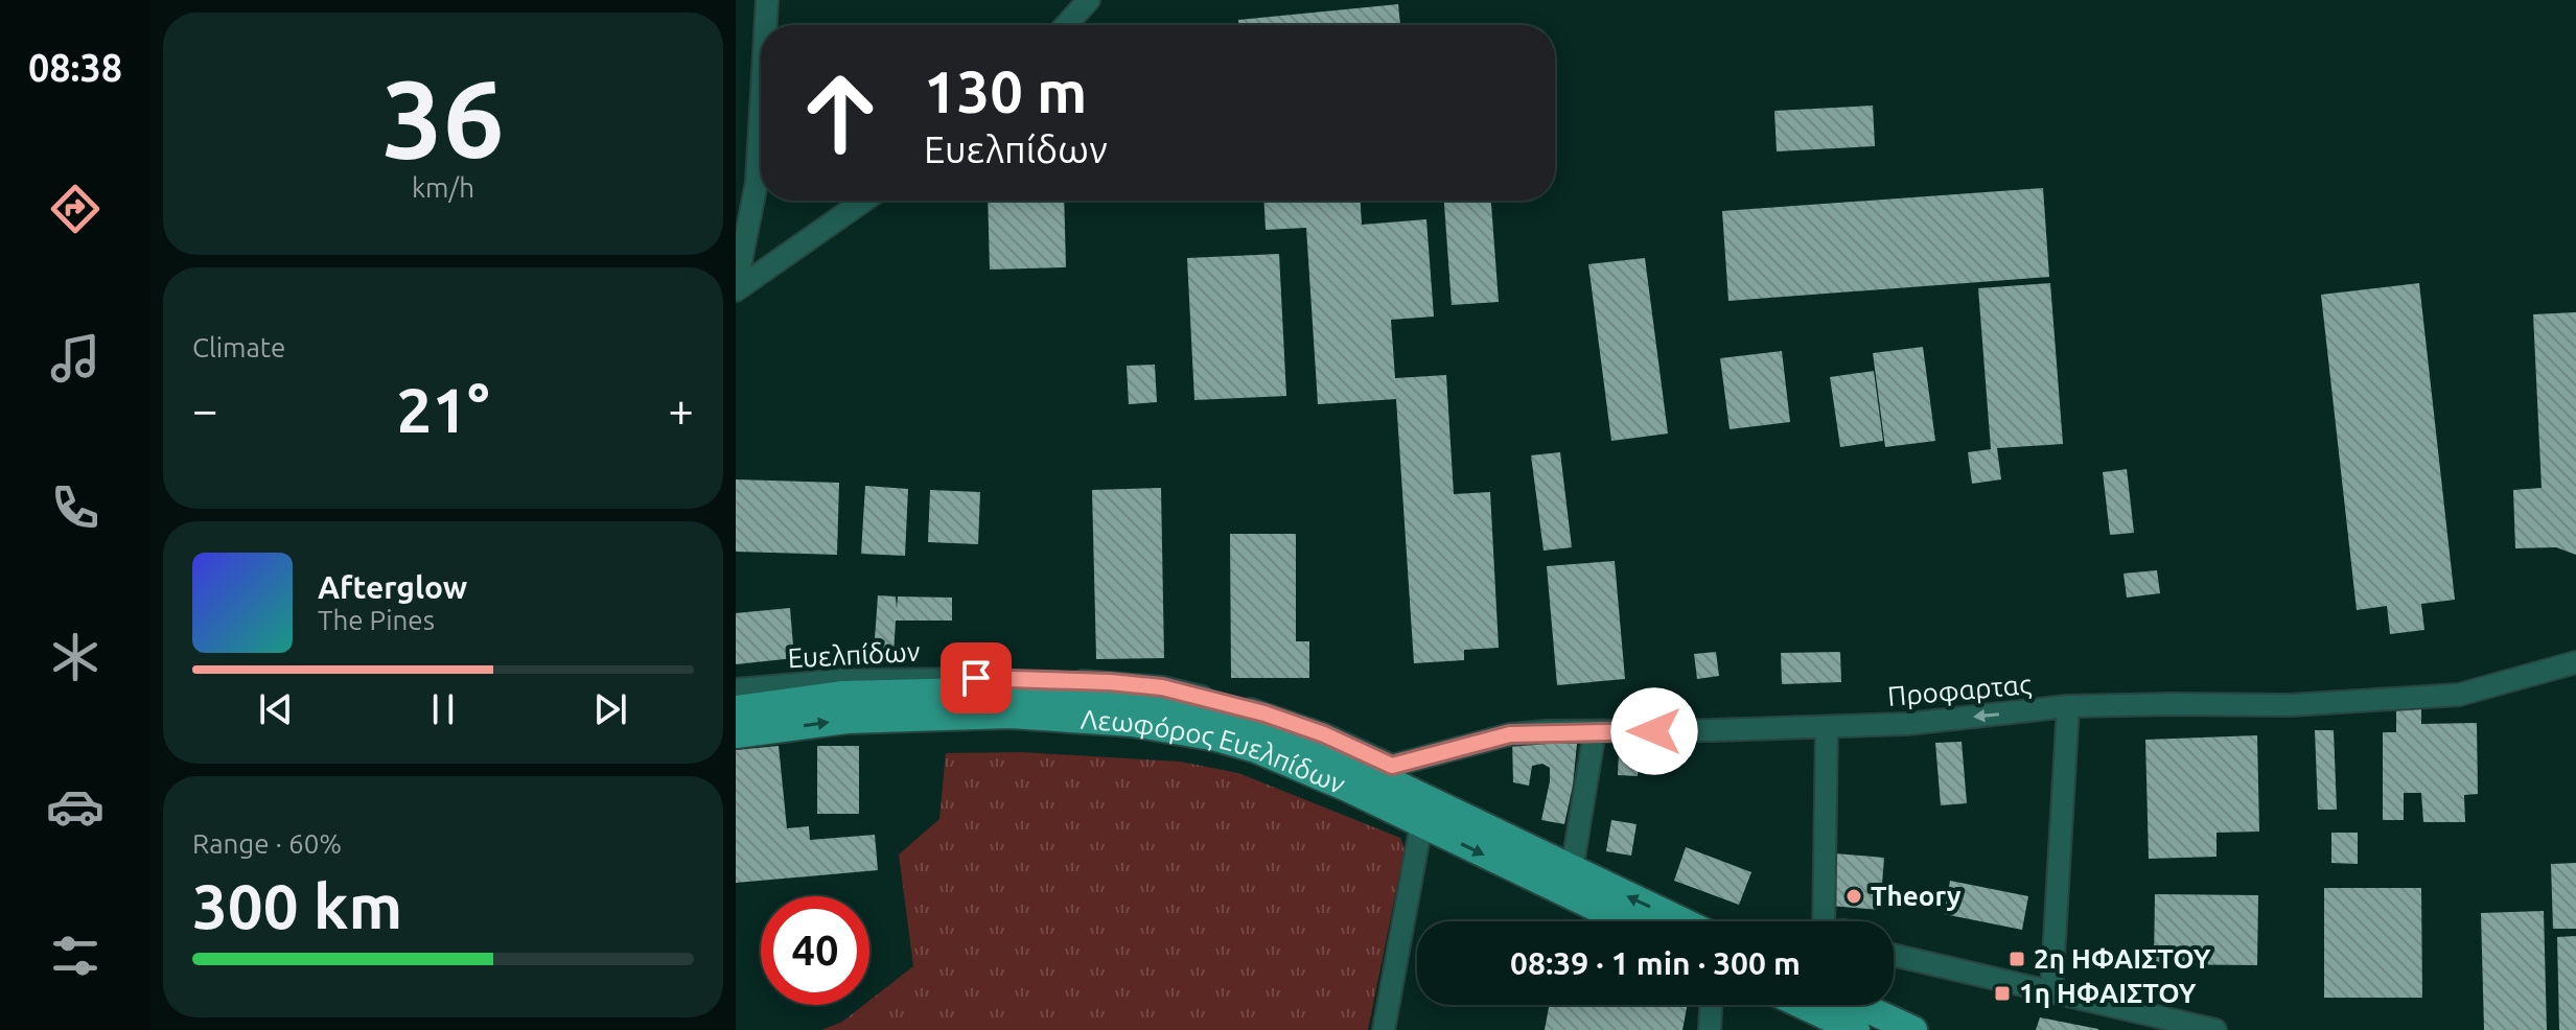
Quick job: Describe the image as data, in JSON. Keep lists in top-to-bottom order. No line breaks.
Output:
{"streets":{"main road":["Λεωφόρος Ευελπίδων"],"street":["Ευελπίδων","Προφαρτας"]},"crossings":[["Ευελπίδων","Λεωφόρος Ευελπίδων"],["Προφαρτας","Λεωφόρος Ευελπίδων"]],"places":{"other":["Theory"],"transit":["2η ΗΦΑΙΣΤΟΥ","1η ΗΦΑΙΣΤΟΥ"]},"page":{"tabs":"08:38","tile":[["36","km/h"],"Climate",["Range · 60%","300 km"]],"turn":["130 m","Ευελπίδων"],"heat":["−","21°","+"],"song":["Afterglow","The Pines"],"limit":"40","trip":"08:39 · 1 min · 300 m"}}
